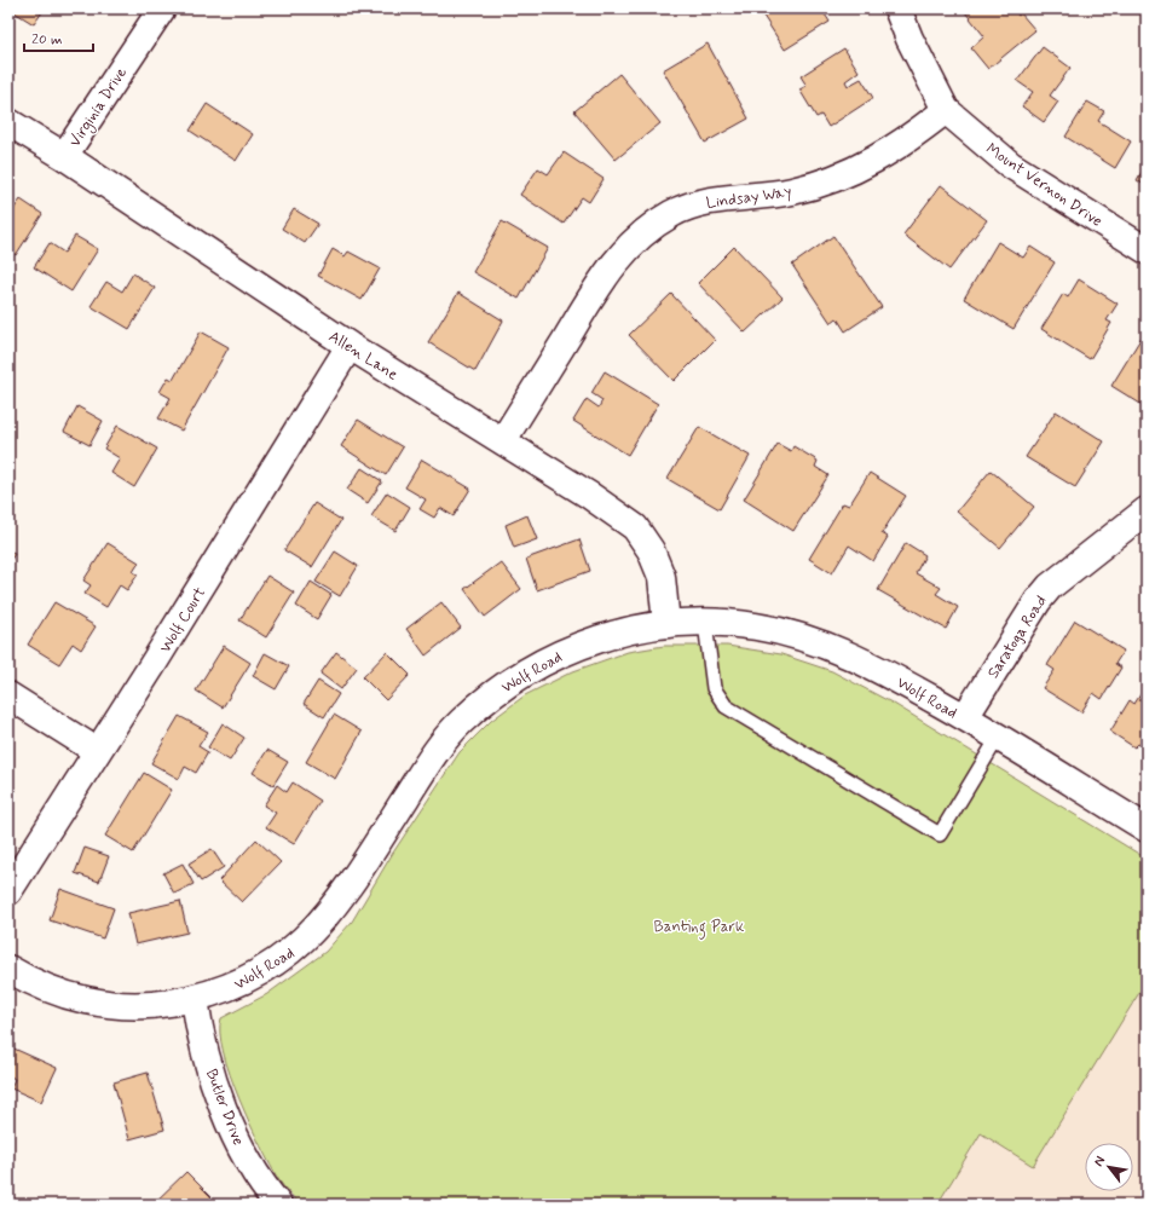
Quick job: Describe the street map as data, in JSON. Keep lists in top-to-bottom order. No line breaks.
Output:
{"streets":{"street":["Virginia Drive","Mount Vernon Drive","Lindsay Way","Allen Lane","Wolf Court","Saratoga Road","Wolf Road","Butler Drive"]},"crossings":[["Virginia Drive","Allen Lane"],["Mount Vernon Drive","Lindsay Way"],["Lindsay Way","Allen Lane"],["Allen Lane","Wolf Court"],["Allen Lane","Wolf Road"],["Saratoga Road","Wolf Road"],["Wolf Road","Butler Drive"]],"parks":["Banting Park"],"scale_bar":"20 m","north":"top left"}
